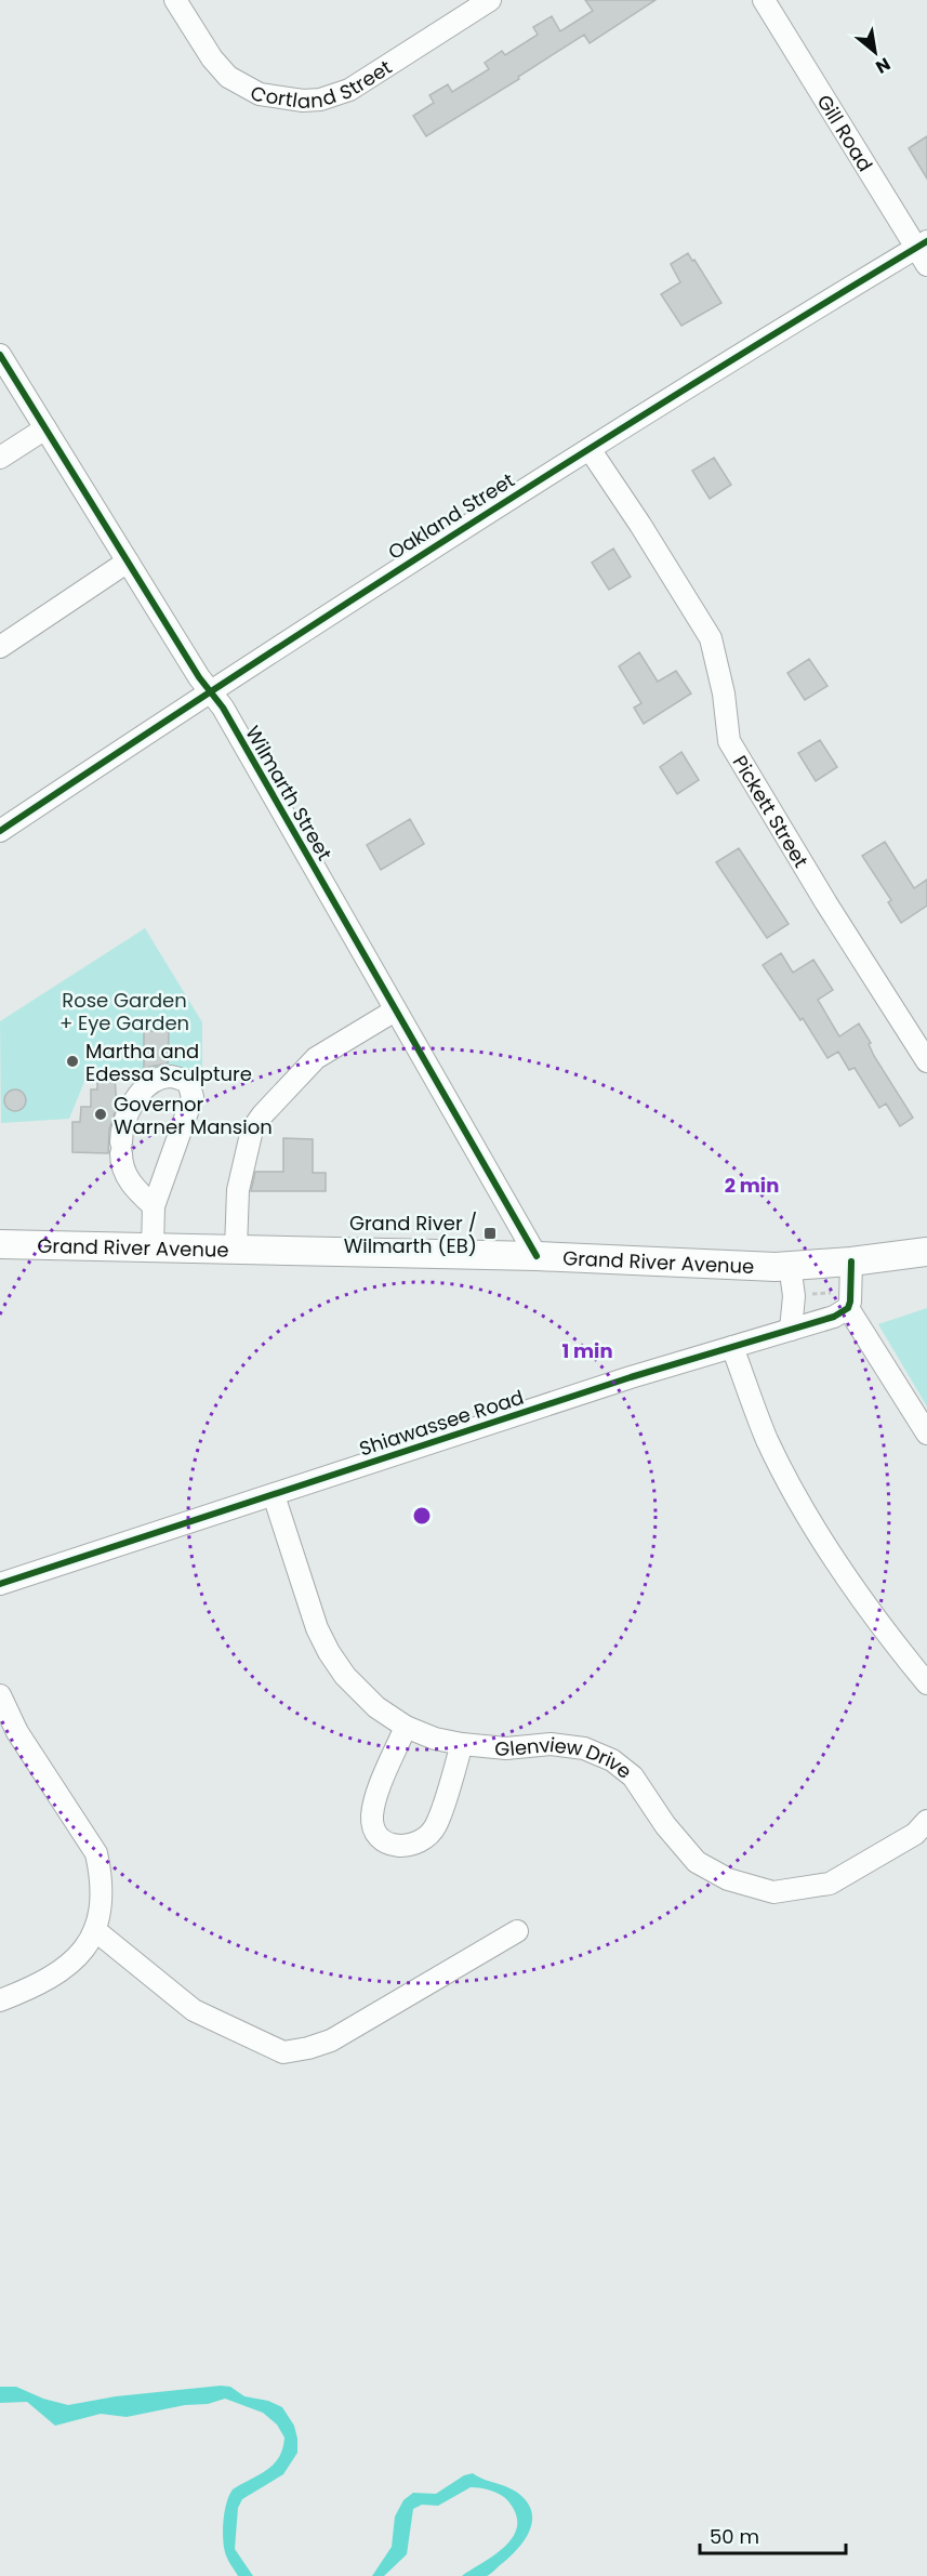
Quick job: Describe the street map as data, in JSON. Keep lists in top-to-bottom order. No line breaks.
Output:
{"streets":{"main road":["Grand River Avenue"],"street":["Cortland Street","Gill Road","Oakland Street","Wilmarth Street","Pickett Street","Shiawassee Road","Glenview Drive"]},"crossings":[["Gill Road","Oakland Street"],["Oakland Street","Wilmarth Street"],["Oakland Street","Pickett Street"],["Wilmarth Street","Grand River Avenue"],["Shiawassee Road","Glenview Drive"]],"parks":["Rose Garden + Eye Garden"],"places":{"other":["Martha and Edessa Sculpture","Governor Warner Mansion"],"transit":["Grand River / Wilmarth (EB)"]},"scale_bar":"50 m","north":"bottom right","rings":["2 min","1 min"]}
